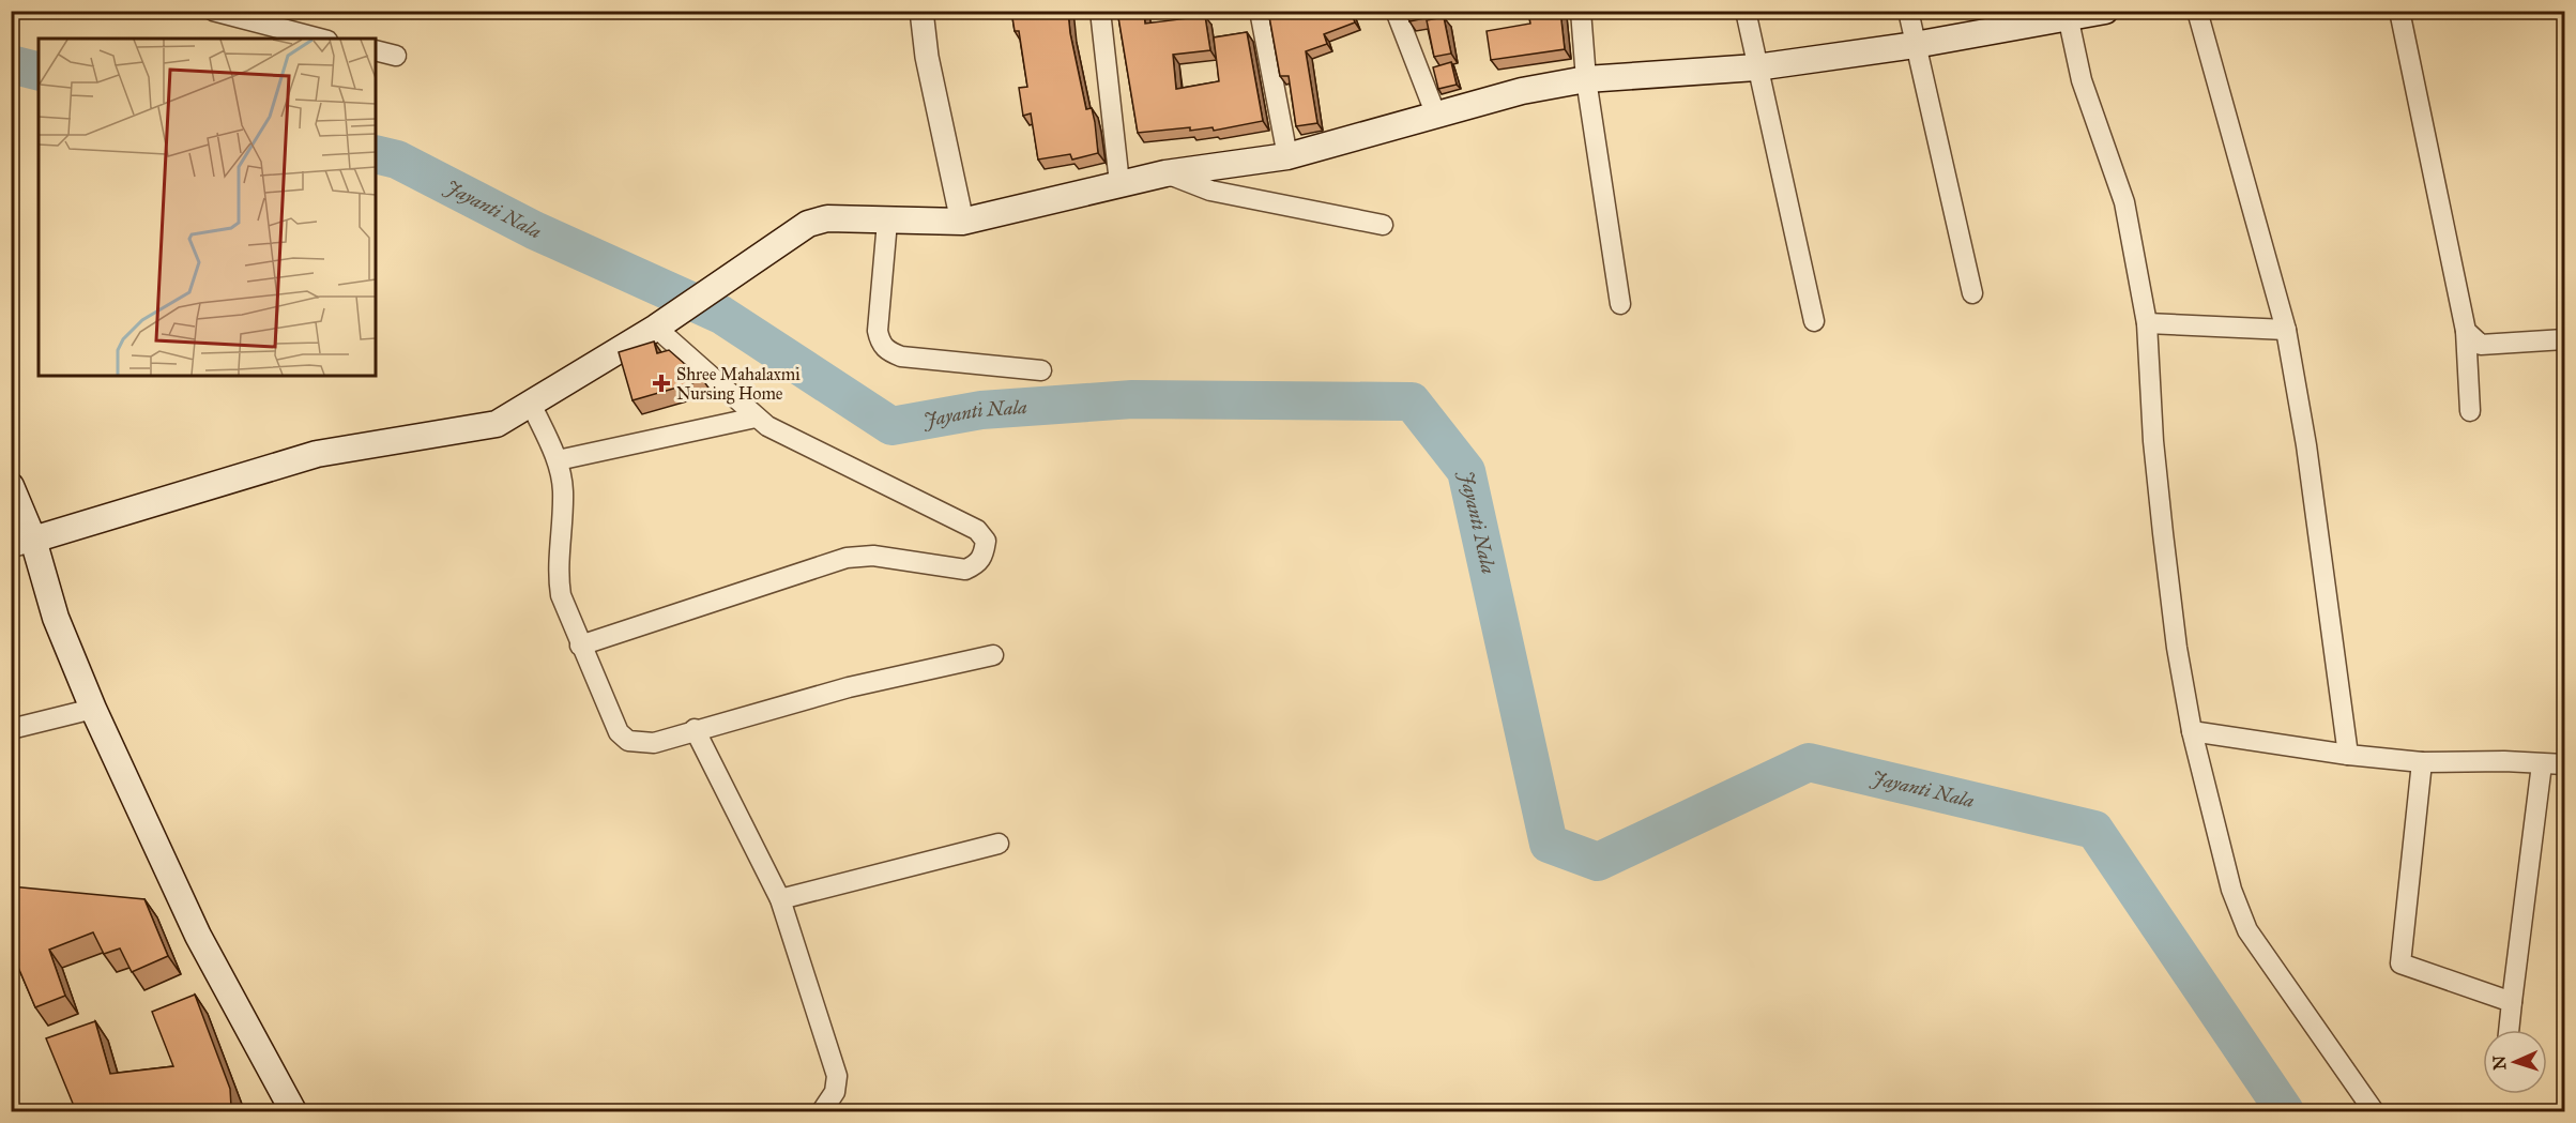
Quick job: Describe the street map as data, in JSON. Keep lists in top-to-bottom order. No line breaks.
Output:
{"water":["Jayanti Nala"],"places":{"health":["Shree Mahalaxmi Nursing Home"]},"north":"left"}
